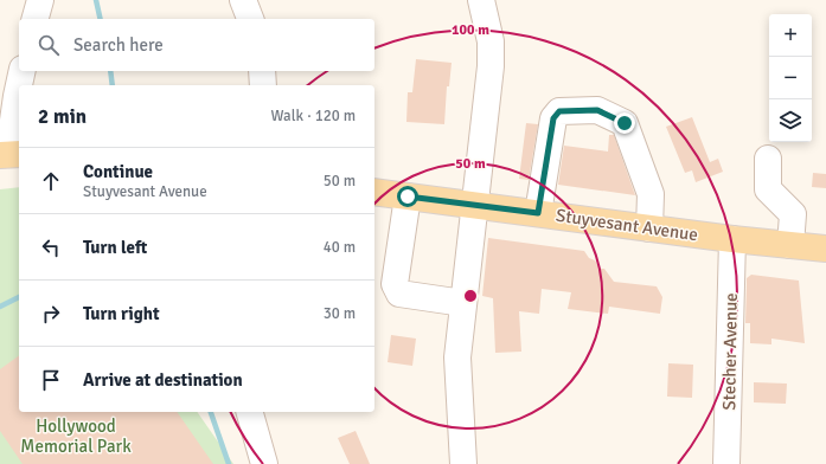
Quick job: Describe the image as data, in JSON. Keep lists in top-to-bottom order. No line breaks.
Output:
{"streets":{"main road":["Stuyvesant Avenue"],"street":["Stecher Avenue"]},"crossings":[["Stuyvesant Avenue","Stecher Avenue"]],"parks":["Hollywood Memorial Park"],"page":{"map_buttons":["+","−"],"search":"Search here","heading":["2 min","Walk · 120 m"],"list":[["Continue","Stuyvesant Avenue","50 m"],["Turn left","40 m"],["Turn right","30 m"],"Arrive at destination"]},"rings":["100 m","50 m"]}
